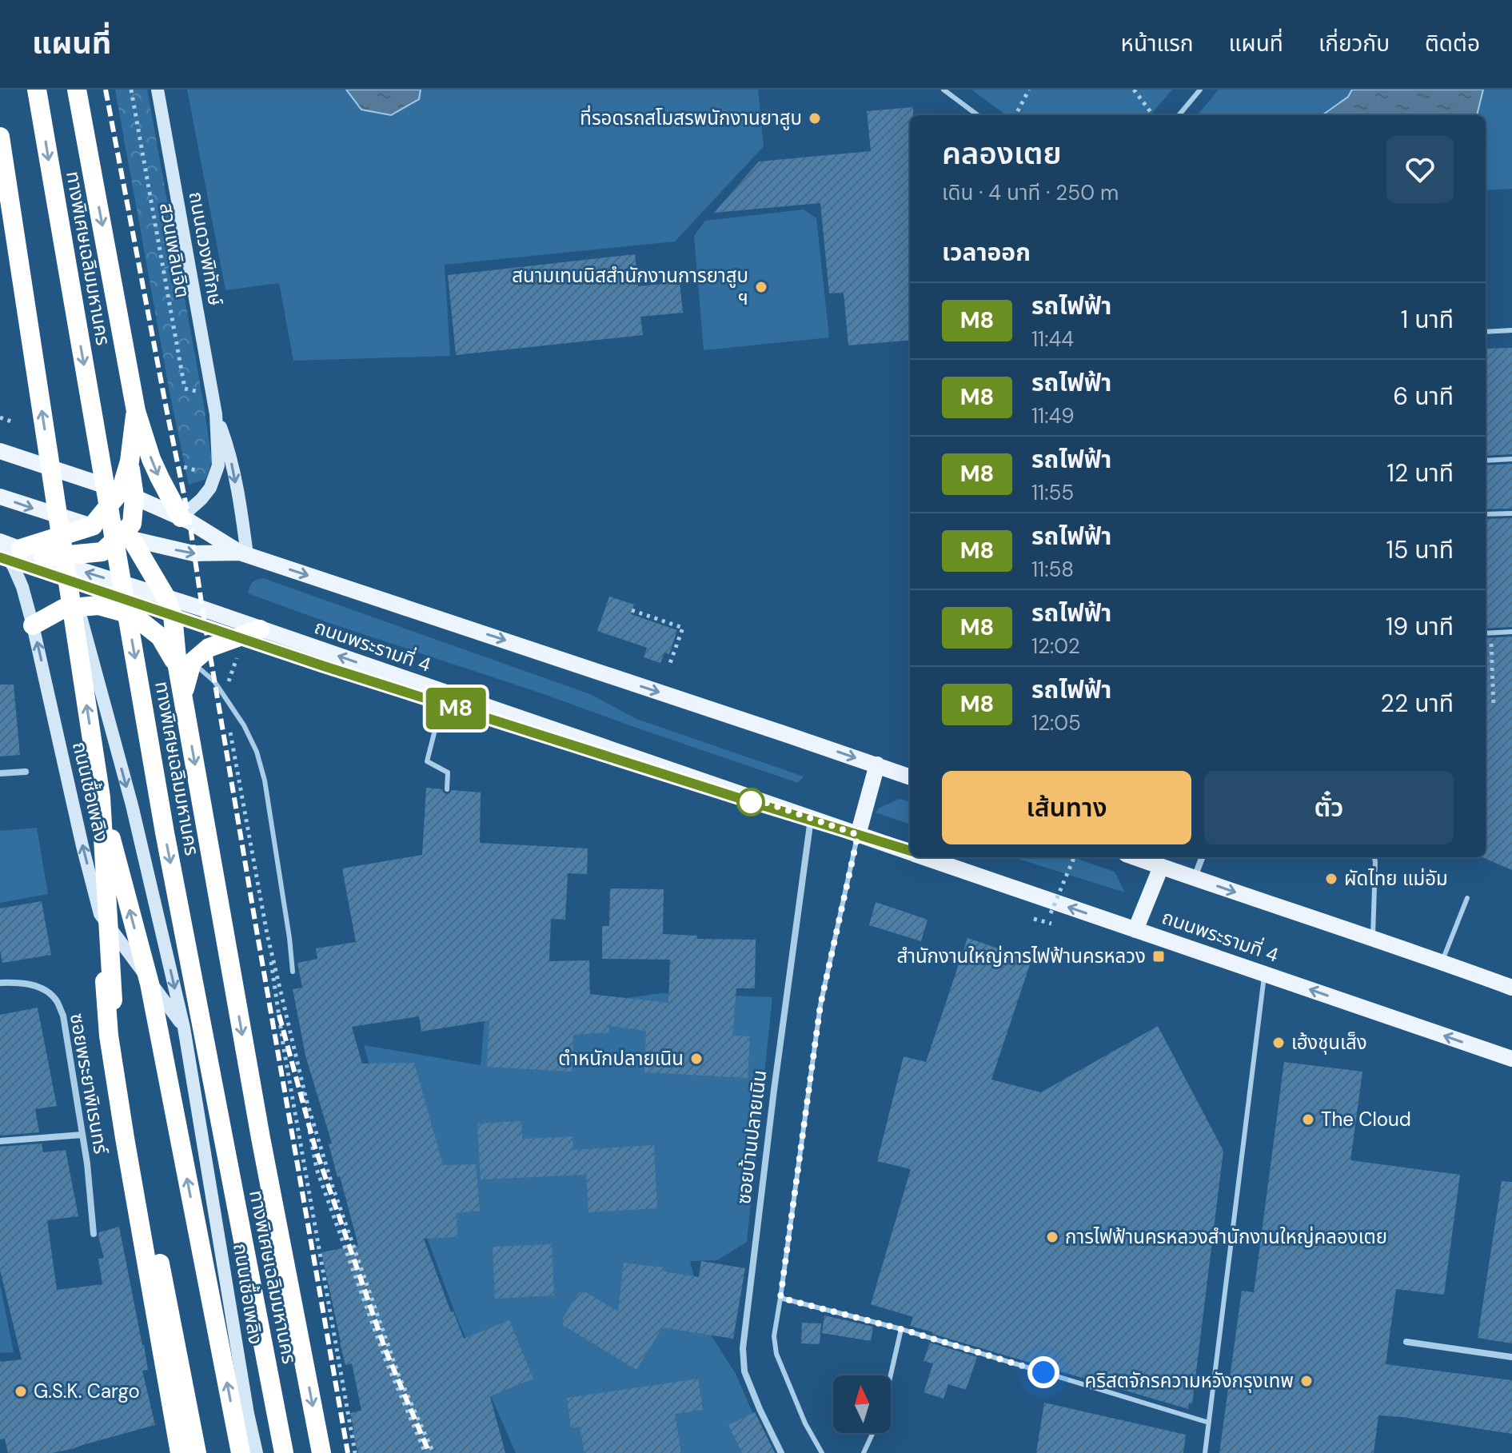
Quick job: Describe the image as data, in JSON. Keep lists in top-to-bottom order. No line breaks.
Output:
{"streets":{"highway":["ทางพิเศษเฉลิมมหานคร"],"main road":["ถนนพระรามที่ 4"],"street":["ถนนดวงพิทักษ์","ถนนเชื้อเพลิง","ซอยพระยาพิเรนทร์","ซอยบ้านปลายเนิน"],"path":["สวนเพลินจิต"]},"crossings":[["ถนนดวงพิทักษ์","สวนเพลินจิต"],["ถนนพระรามที่ 4","ถนนเชื้อเพลิง"],["ถนนพระรามที่ 4","ซอยบ้านปลายเนิน"]],"places":{"other":["ที่รอดรถสโมสรพนักงานยาสูบ","สนามเทนนิสสำนักงานการยาสูบ ฯ","ผัดไทย แม่อัม","เฮ้งชุนเส็ง","ตำหนักปลายเนิน","The Cloud","การไฟฟ้านครหลวงสำนักงานใหญ่คลองเตย","คริสตจักรความหวังกรุงเทพ","G.S.K. Cargo"],"transit":["สำนักงานใหญ่การไฟฟ้านครหลวง"]},"lines":["metro line M8"],"north":"top","page":{"header":"แผนที่","nav":["หน้าแรก","แผนที่","เกี่ยวกับ","ติดต่อ"],"on_map":"M8","heading":[["คลองเตย","เดิน · 4 นาที · 250 m"],"เวลาออก"],"list":[{"mark":"M8","name":"รถไฟฟ้า","note":"11:44","value":"1 นาที"},{"mark":"M8","name":"รถไฟฟ้า","note":"11:49","value":"6 นาที"},{"mark":"M8","name":"รถไฟฟ้า","note":"11:55","value":"12 นาที"},{"mark":"M8","name":"รถไฟฟ้า","note":"11:58","value":"15 นาที"},{"mark":"M8","name":"รถไฟฟ้า","note":"12:02","value":"19 นาที"},{"mark":"M8","name":"รถไฟฟ้า","note":"12:05","value":"22 นาที"}],"buttons":["เส้นทาง","ตั๋ว"]}}
